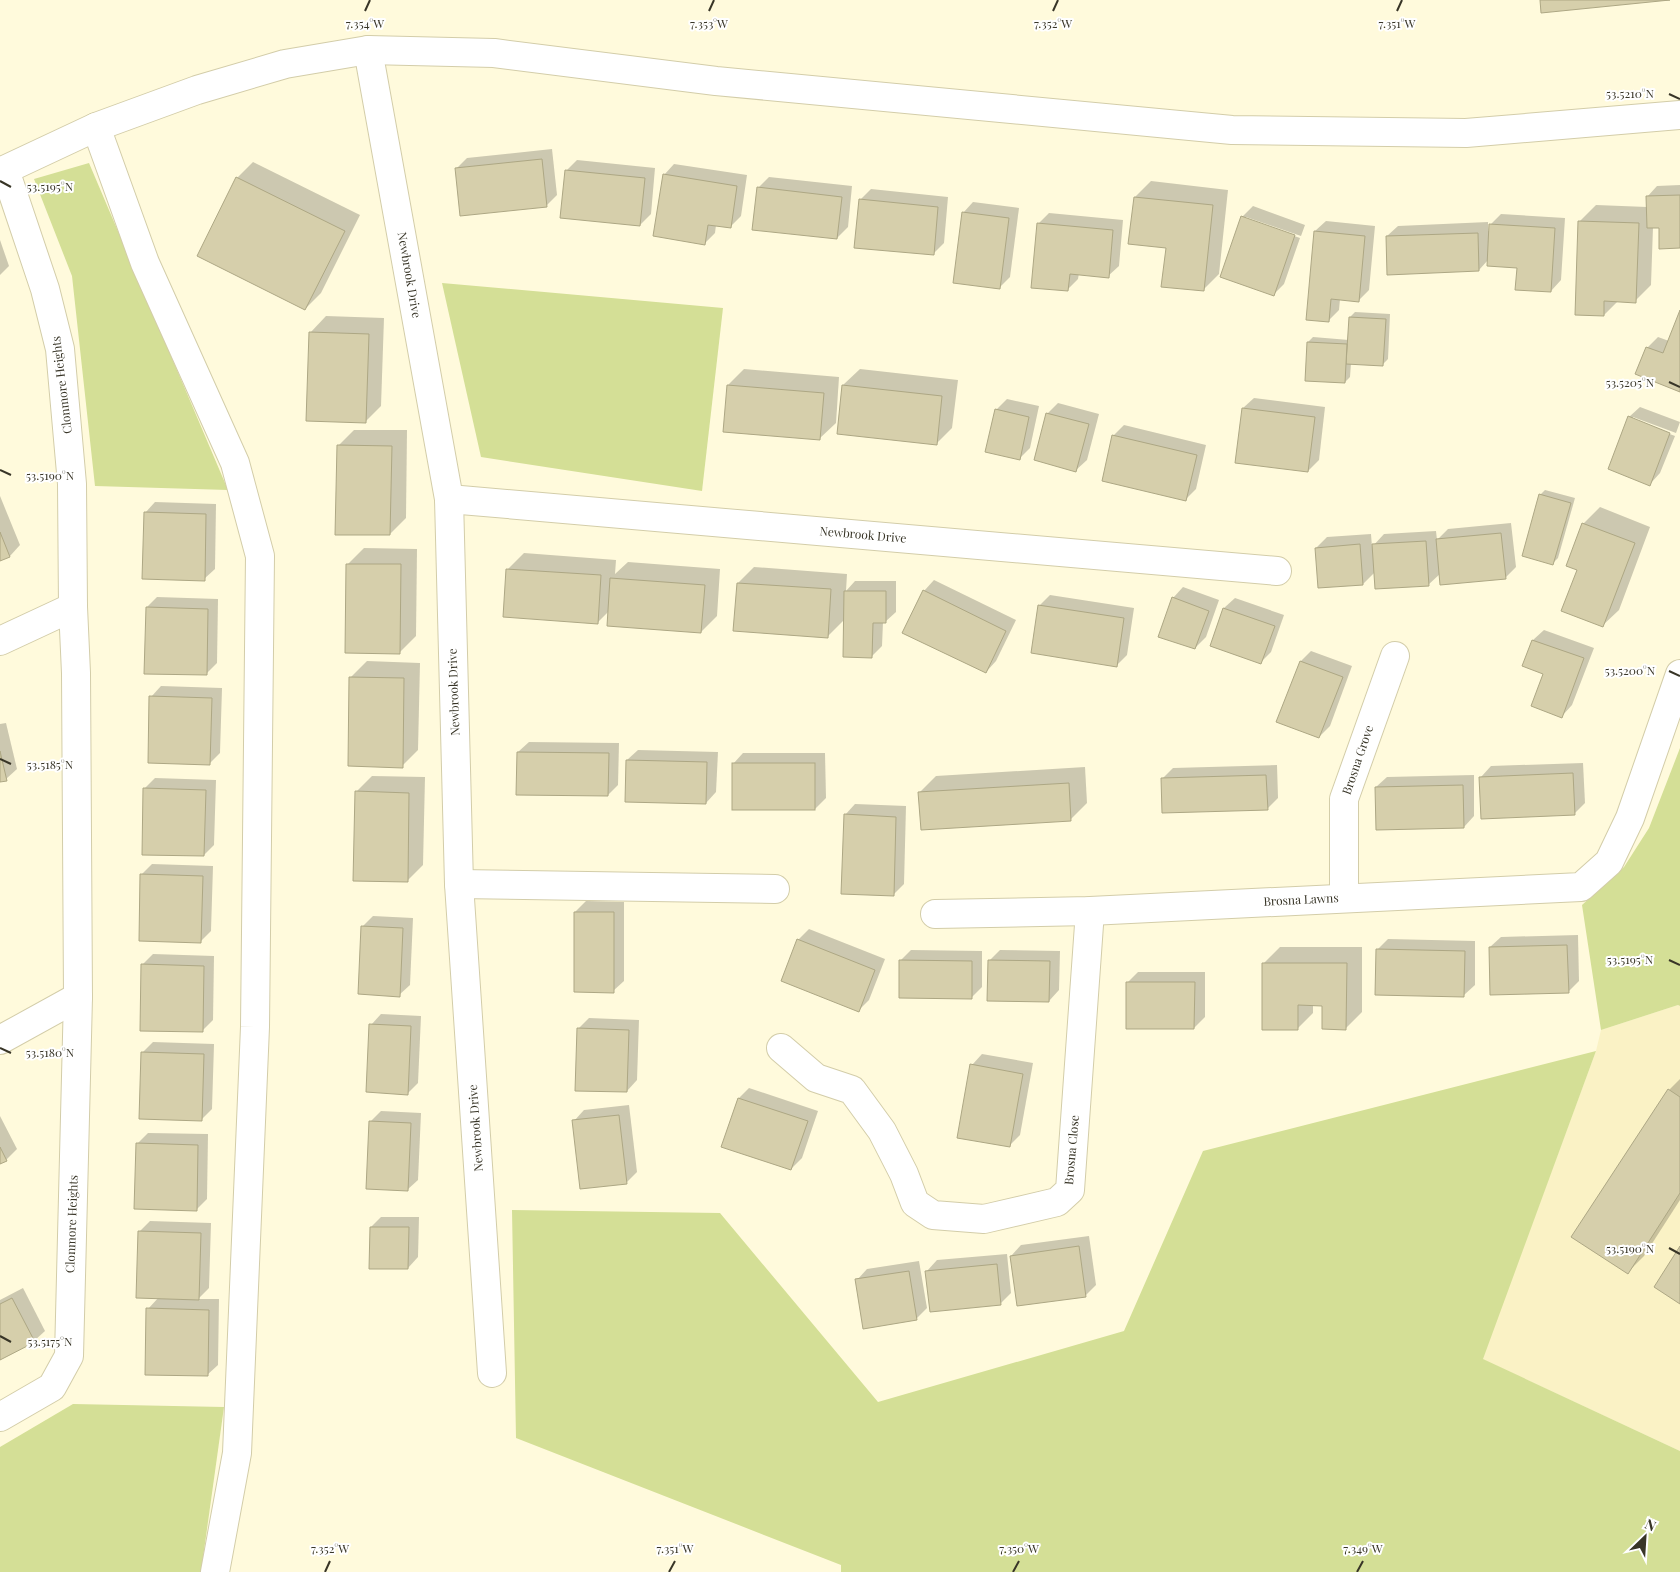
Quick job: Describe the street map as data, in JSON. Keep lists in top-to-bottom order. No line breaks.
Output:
{"streets":{"street":["Newbrook Drive","Clonmore Heights","Brosna Grove","Brosna Lawns","Brosna Close"]},"crossings":[["Brosna Grove","Brosna Lawns"],["Brosna Lawns","Brosna Close"]],"north":"top right","coordinates":["7.354°W","7.353°W","7.352°W","7.351°W","53.5210°N","53.5195°N","53.5205°N","53.5190°N","53.5200°N","53.5185°N","53.5180°N","53.5175°N","7.350°W","7.349°W"]}
